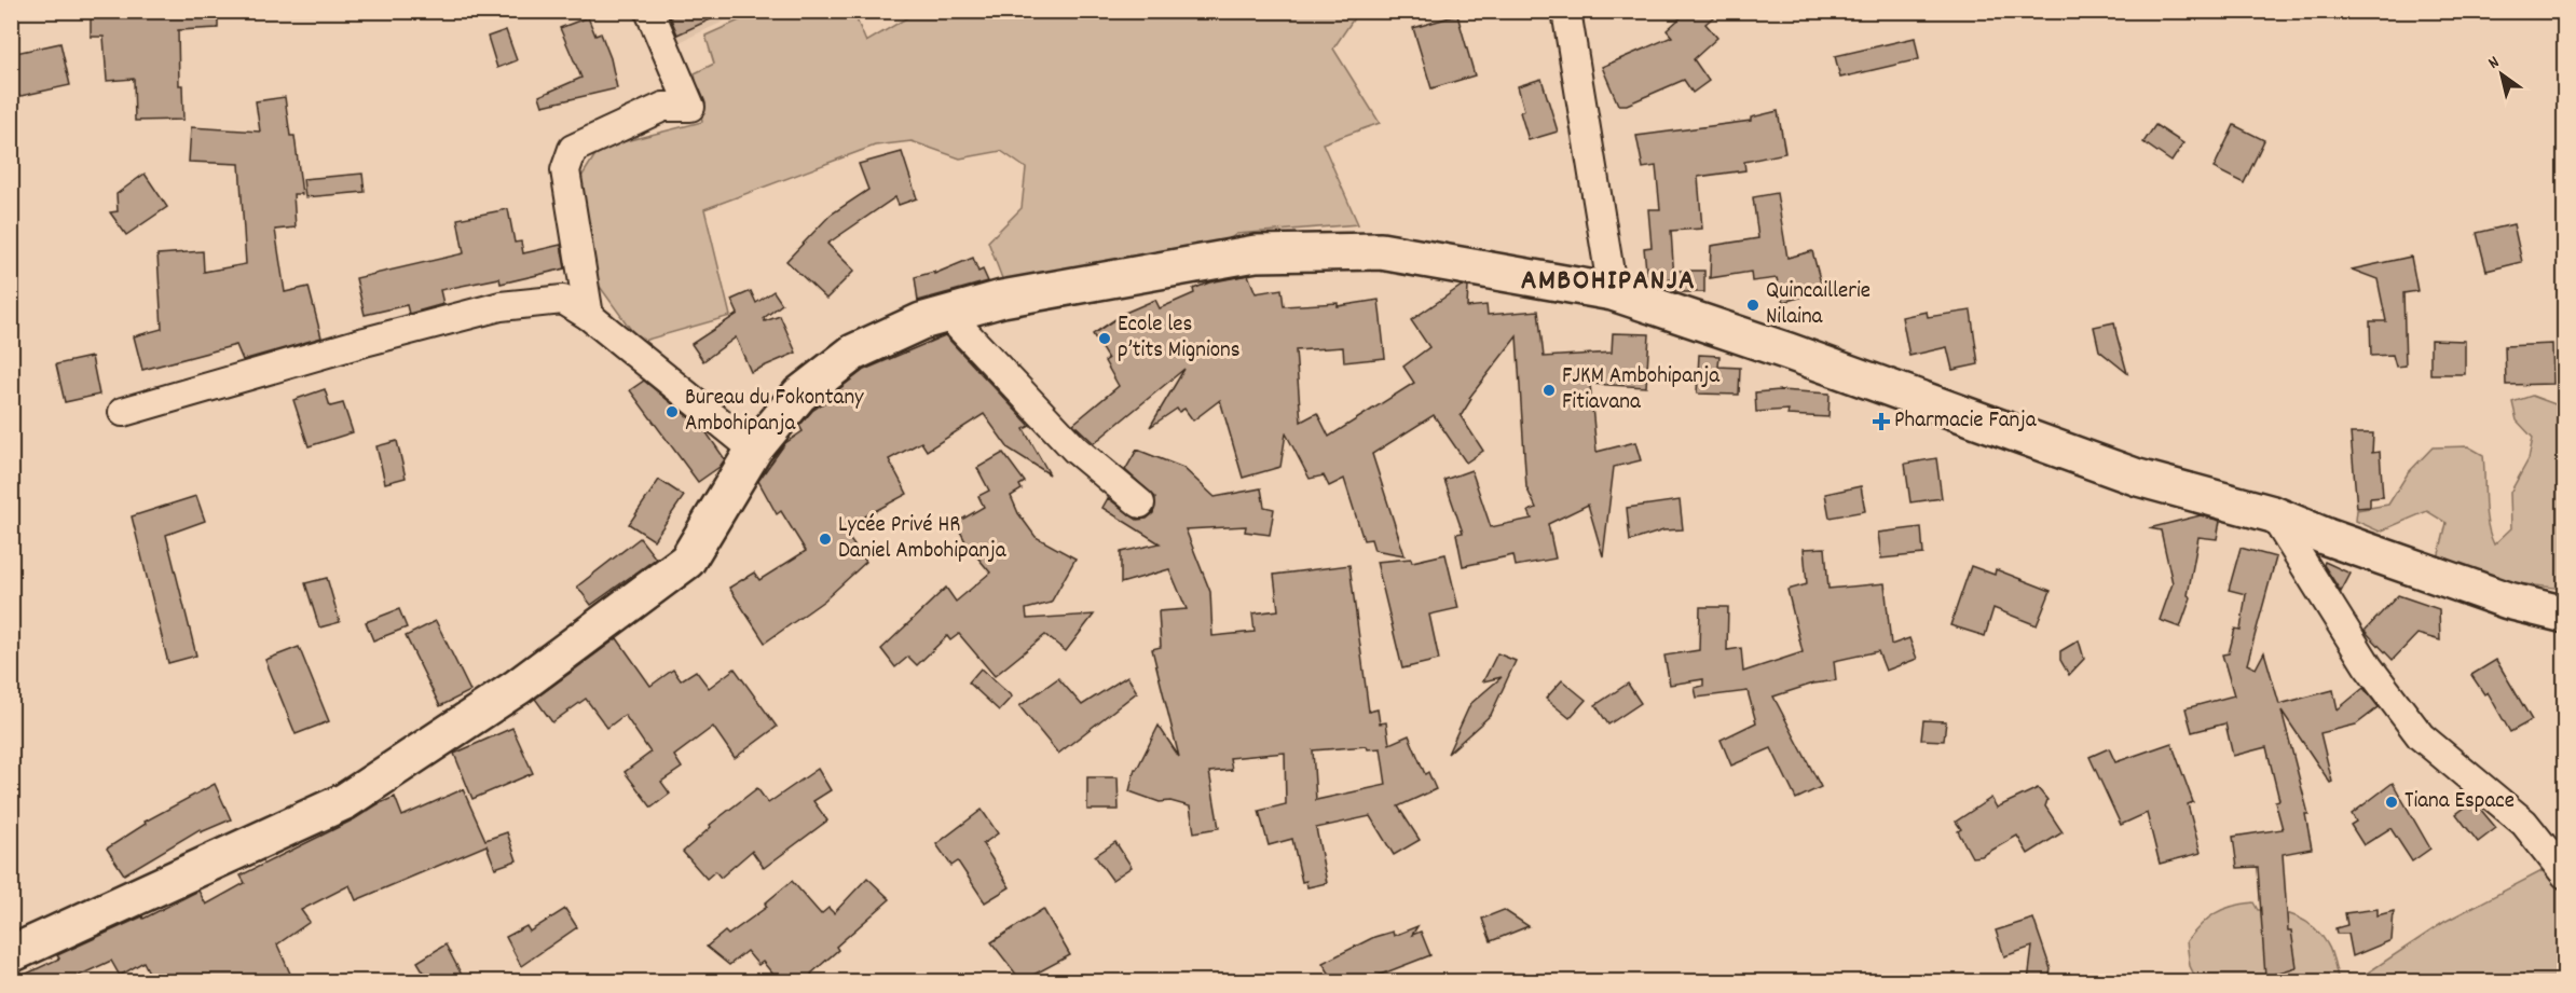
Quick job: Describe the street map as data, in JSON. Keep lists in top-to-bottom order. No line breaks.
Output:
{"districts":["AMBOHIPANJA"],"places":{"other":["Quincaillerie Nilaina","Ecole les p’tits Mignions","FJKM Ambohipanja Fitiavana","Bureau du Fokontany Ambohipanja","Lycée Privé HR Daniel Ambohipanja","Tiana Espace"],"health":["Pharmacie Fanja"]},"north":"top left"}
